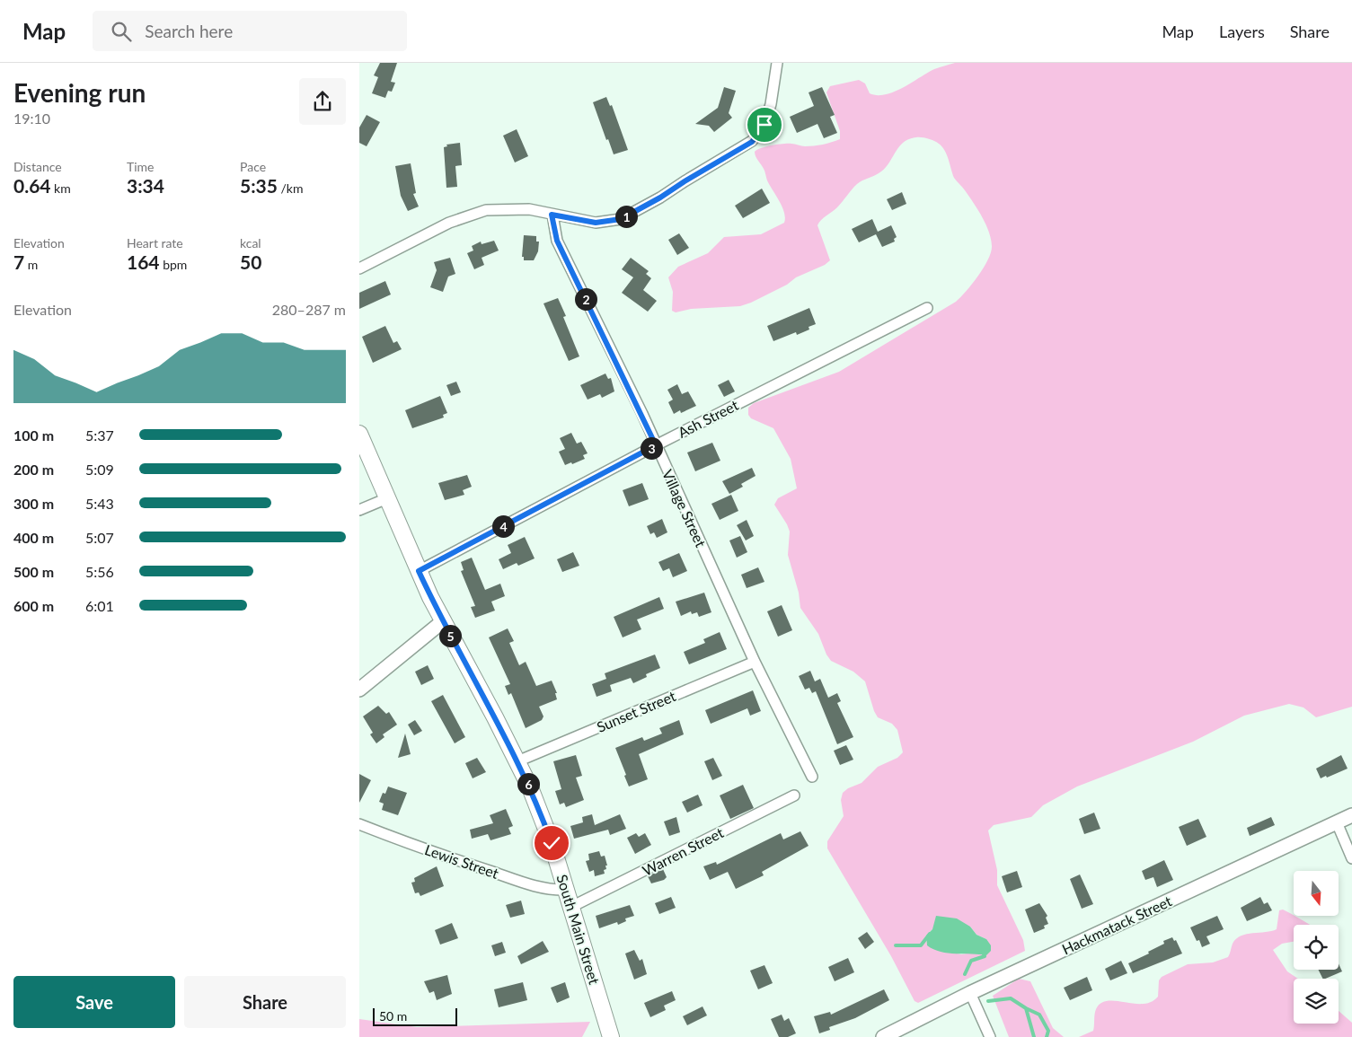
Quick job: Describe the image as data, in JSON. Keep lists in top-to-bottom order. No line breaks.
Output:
{"streets":{"main road":["South Main Street"],"street":["Ash Street","Village Street","Sunset Street","Warren Street","Lewis Street","Hackmatack Street"]},"crossings":[["Ash Street","Village Street"],["Ash Street","South Main Street"],["Village Street","Sunset Street"],["Sunset Street","South Main Street"],["Warren Street","South Main Street"],["Lewis Street","South Main Street"]],"scale_bar":"50 m","north":"bottom","page":{"header":"Map","search":"Search here","nav":["Map","Layers","Share"],"heading":["Evening run","19:10"],"stats":[["Distance","0.64 km"],["Time","3:34"],["Pace","5:35 /km"],["Elevation","7 m"],["Heart rate","164 bpm"],["kcal","50"]],"pins":["1","2","3","4","5","6"],"chart":["Elevation","280–287 m"],"list":[{"name":"100 m","note":"5:37"},{"name":"200 m","note":"5:09"},{"name":"300 m","note":"5:43"},{"name":"400 m","note":"5:07"},{"name":"500 m","note":"5:56"},{"name":"600 m","note":"6:01"}],"buttons":["Save","Share"],"scale":"50 m"}}
